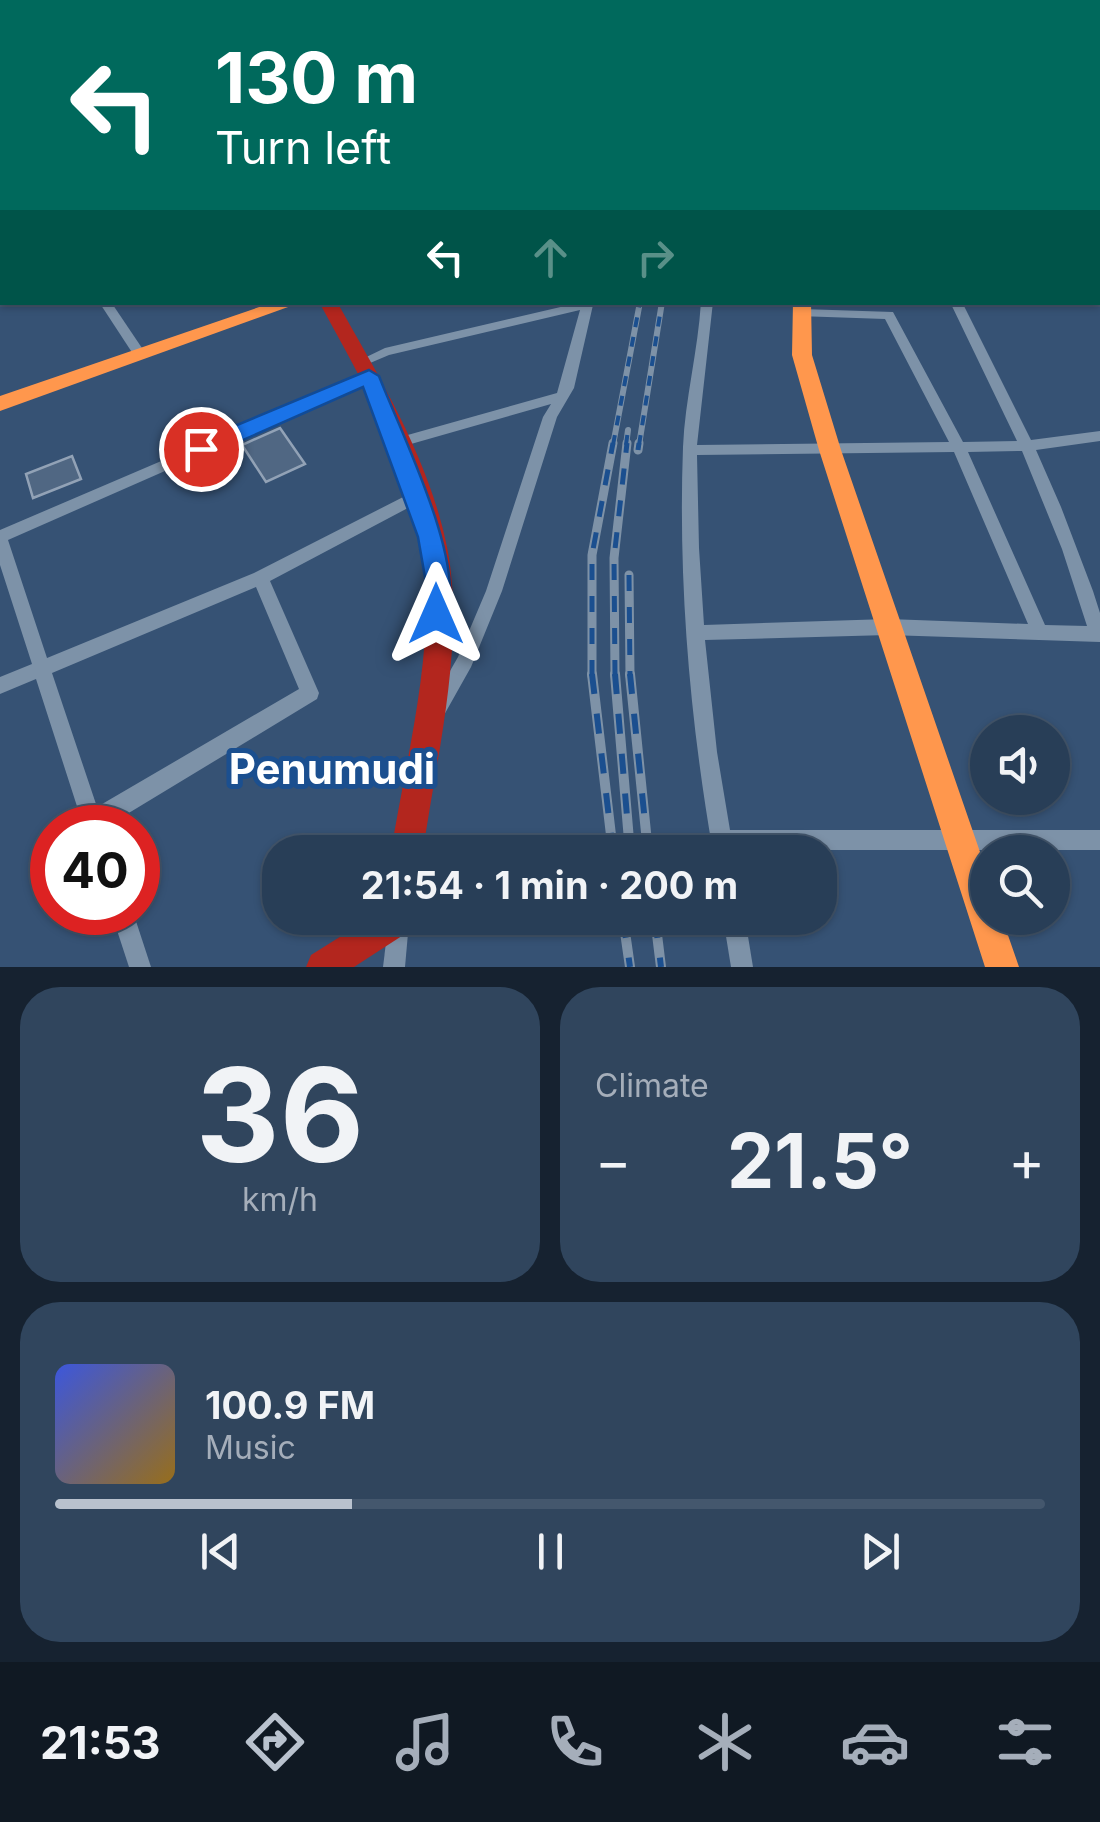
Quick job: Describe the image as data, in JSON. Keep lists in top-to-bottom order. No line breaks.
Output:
{"districts":["Penumudi"],"page":{"turn":["130 m","Turn left"],"limit":"40","trip":"21:54 · 1 min · 200 m","tile":[["36","km/h"],"Climate"],"heat":["−","21.5°","+"],"song":["100.9 FM","Music"],"tabs":"21:53"}}
